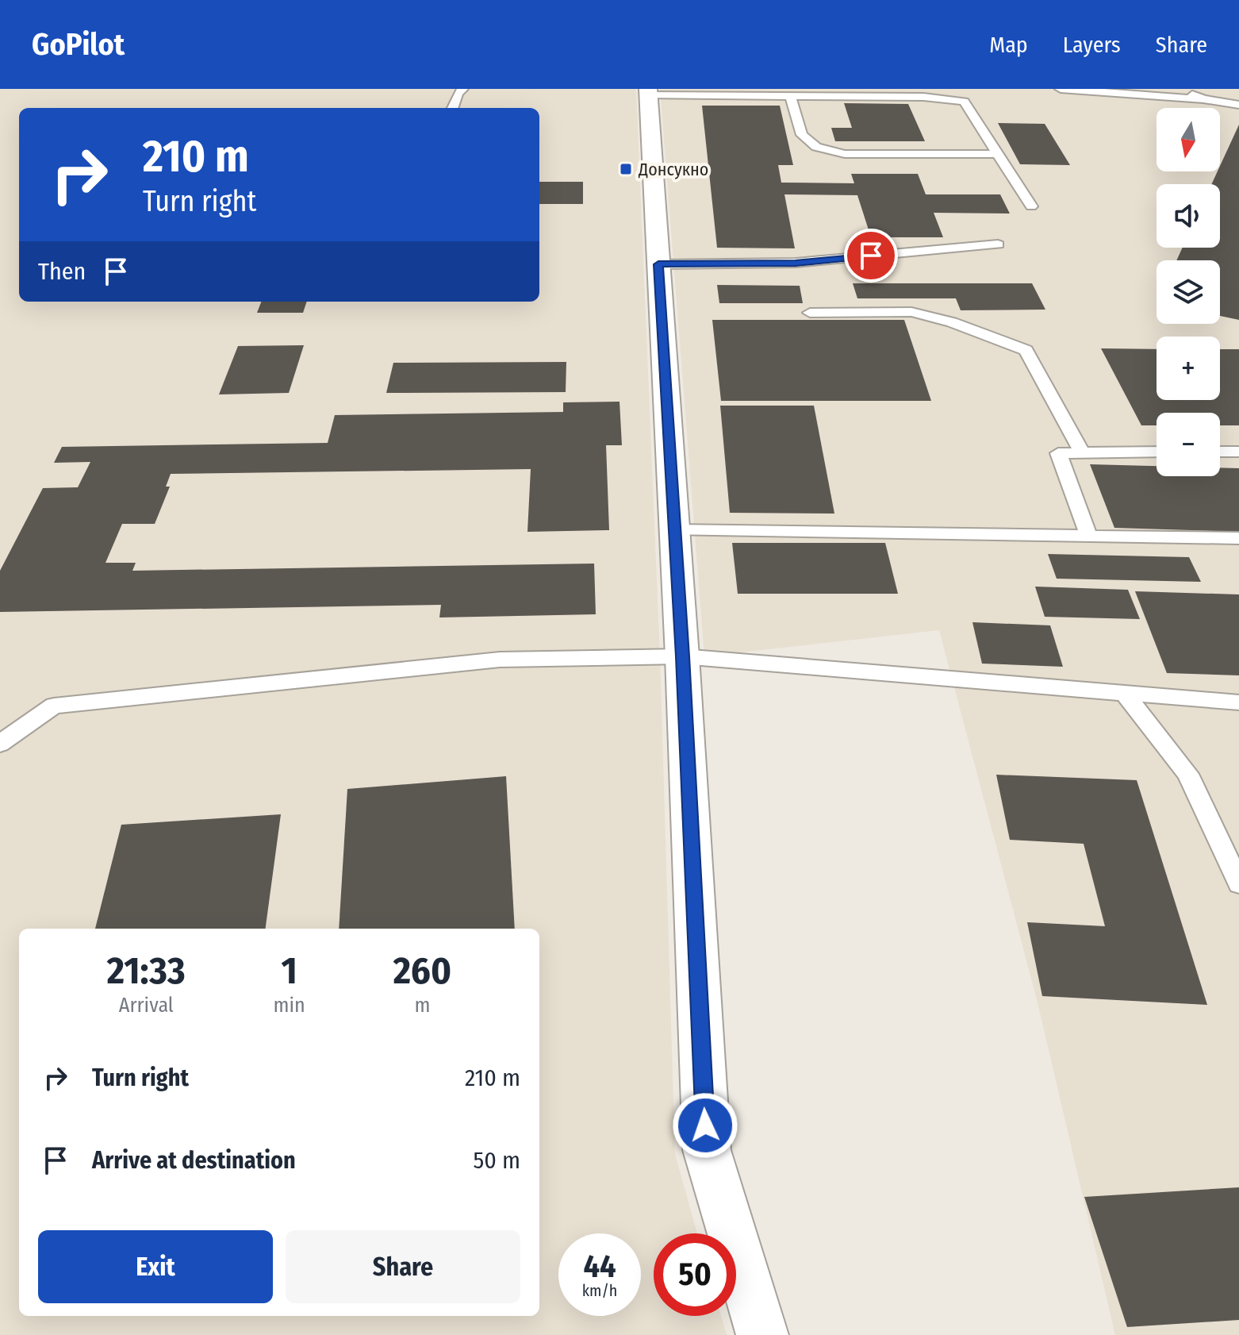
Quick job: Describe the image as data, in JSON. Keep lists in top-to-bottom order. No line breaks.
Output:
{"places":{"transit":["Донсукно"]},"north":"bottom","page":{"header":"GoPilot","nav":["Map","Layers","Share"],"map_buttons":["+","−"],"turn":["210 m","Turn right"],"then":"Then","eta":["21:33","Arrival","1","min","260","m"],"list":[{"name":"Turn right","value":"210 m"},{"name":"Arrive at destination","value":"50 m"}],"buttons":["Exit","Share"],"speed":"44 km/h","limit":"50"}}
